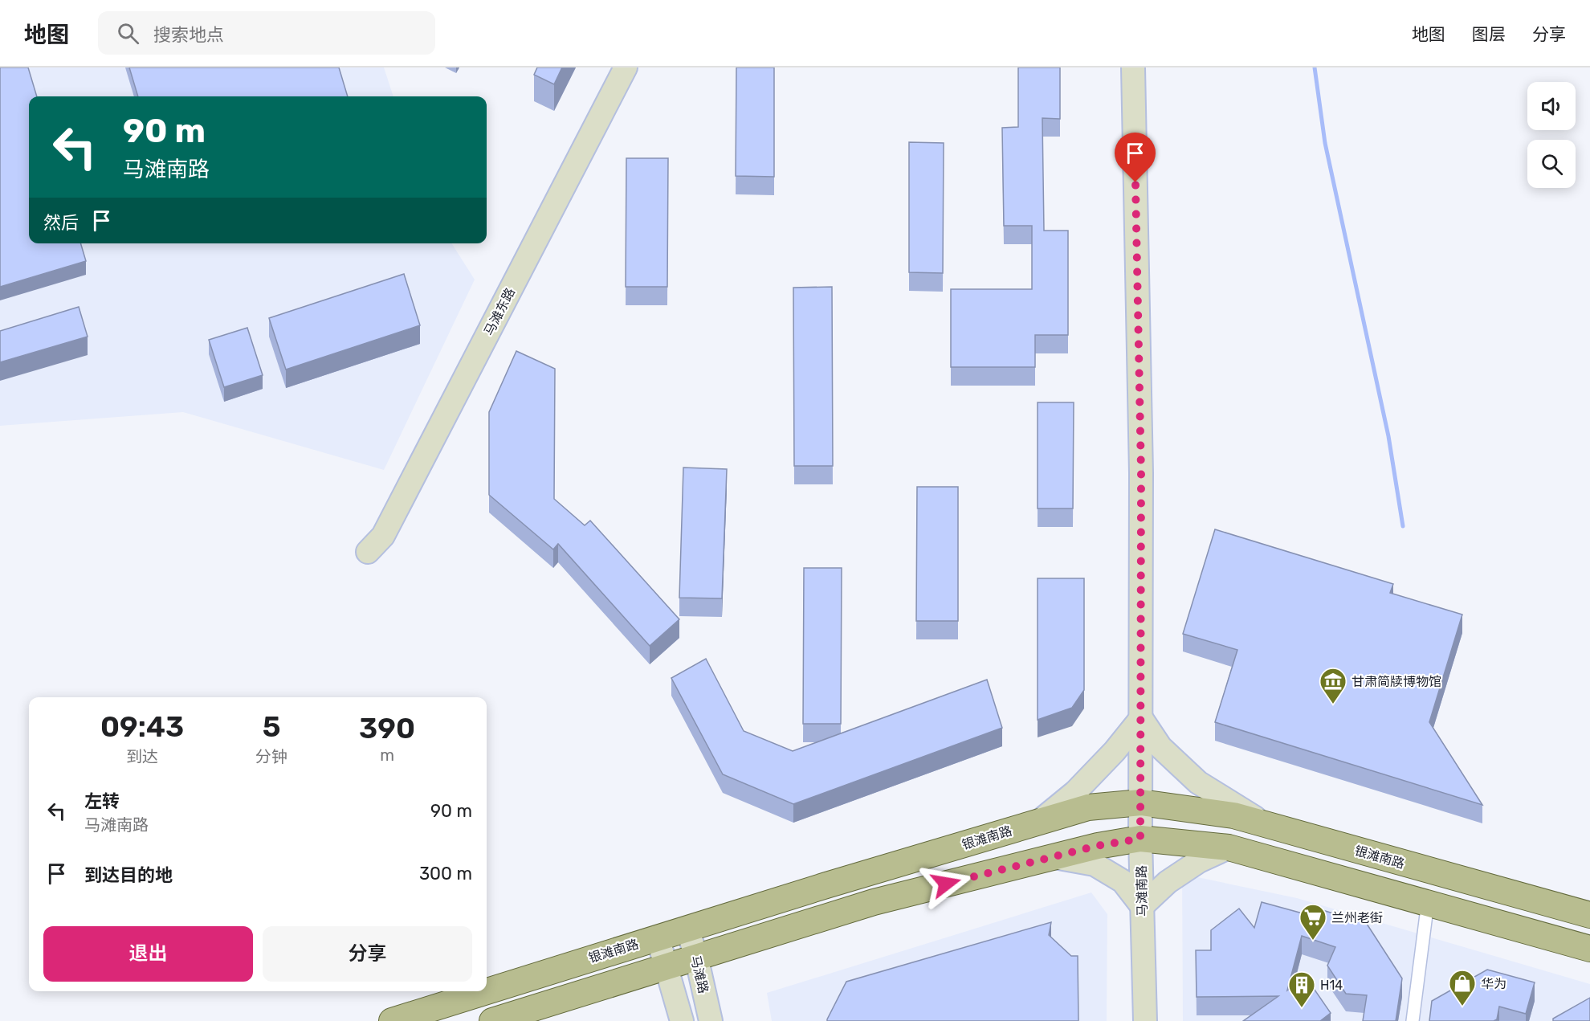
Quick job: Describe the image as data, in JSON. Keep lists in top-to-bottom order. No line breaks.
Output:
{"streets":{"main road":["马滩东路","银滩南路","马滩南路","马滩路"]},"crossings":[["银滩南路","马滩南路"],["银滩南路","马滩路"]],"places":{"museum":["甘肃简牍博物馆"],"supermarket":["兰州老街"],"shop":["华为"],"building":["H14"]},"page":{"header":"地图","search":"搜索地点","nav":["地图","图层","分享"],"turn":["90 m","马滩南路"],"then":"然后","eta":["09:43","到达","5","分钟","390","m"],"list":[{"name":"左转","note":"马滩南路","value":"90 m"},{"name":"到达目的地","value":"300 m"}],"buttons":["退出","分享"]}}
